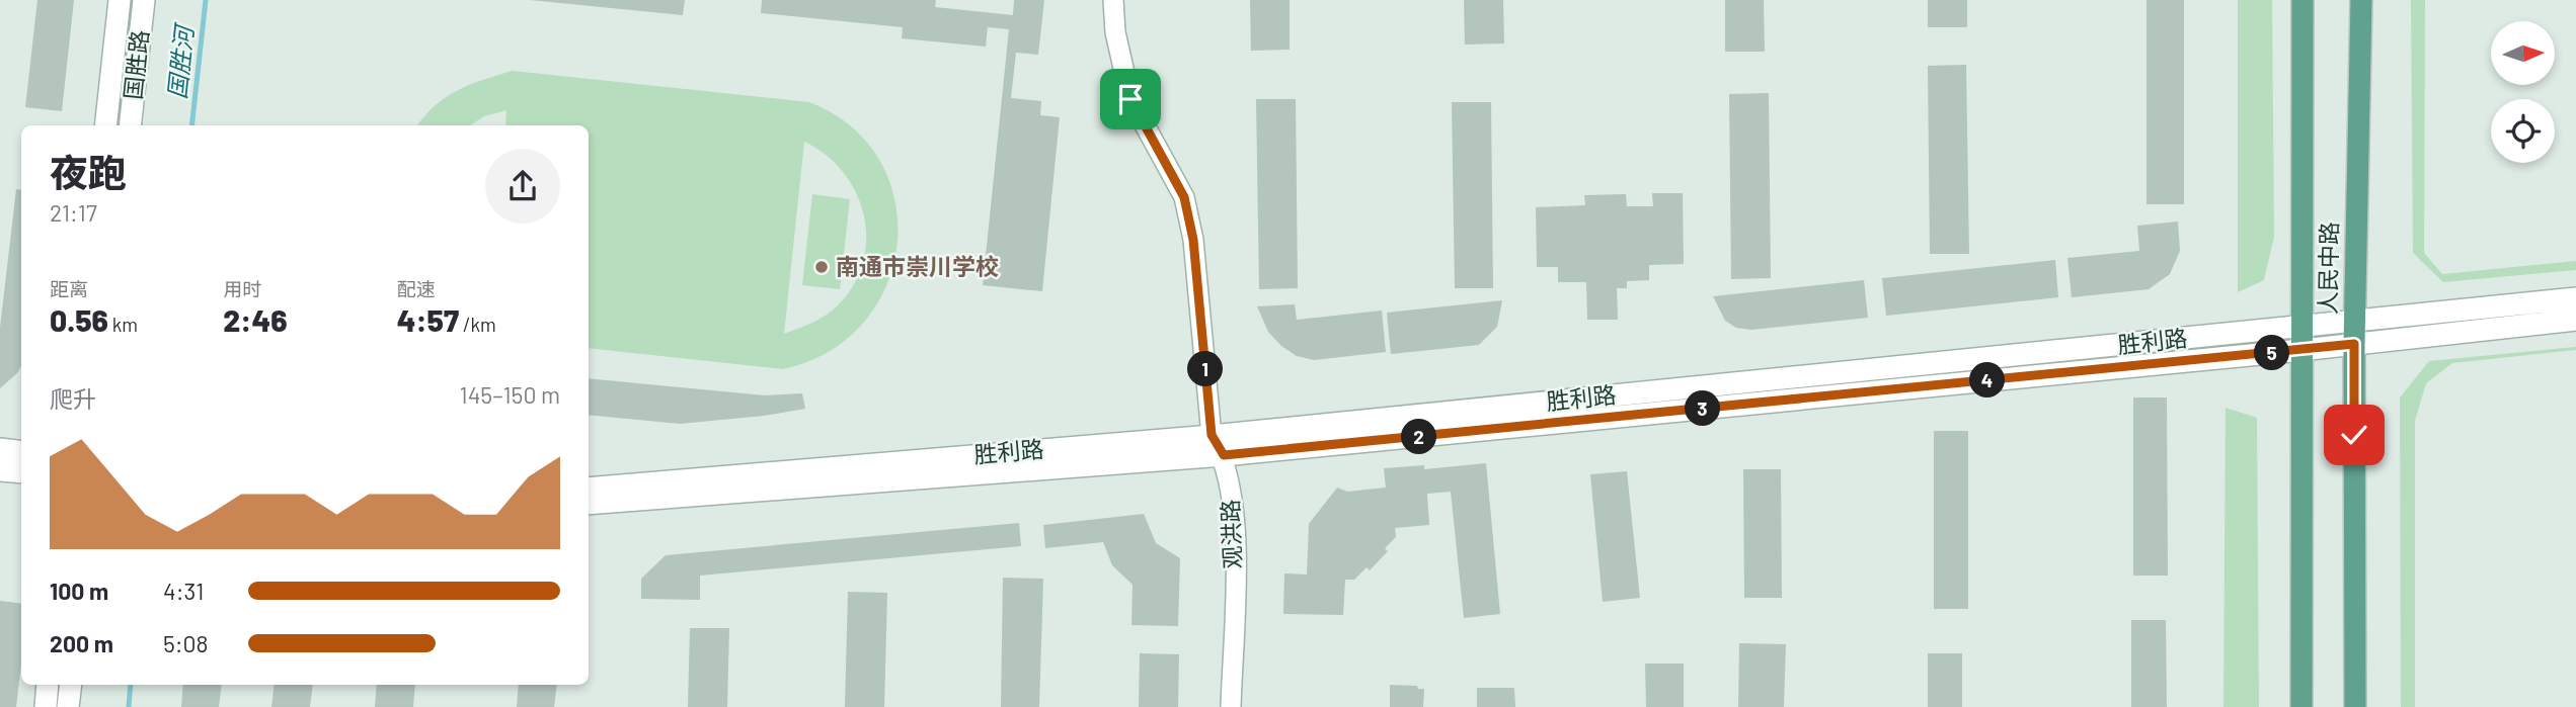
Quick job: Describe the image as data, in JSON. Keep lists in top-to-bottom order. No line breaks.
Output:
{"streets":{"main road":["人民中路"],"street":["国胜路","胜利路","观洪路"]},"crossings":[["人民中路","胜利路"],["胜利路","观洪路"]],"water":["国胜河"],"places":["南通市崇川学校"],"north":"right","page":{"heading":["夜跑","21:17"],"stats":[["距离","0.56 km"],["用时","2:46"],["配速","4:57 /km"]],"pins":["5","1","4","3","2"],"chart":["爬升","145–150 m"],"list":[{"name":"100 m","note":"4:31"},{"name":"200 m","note":"5:08"}]}}
